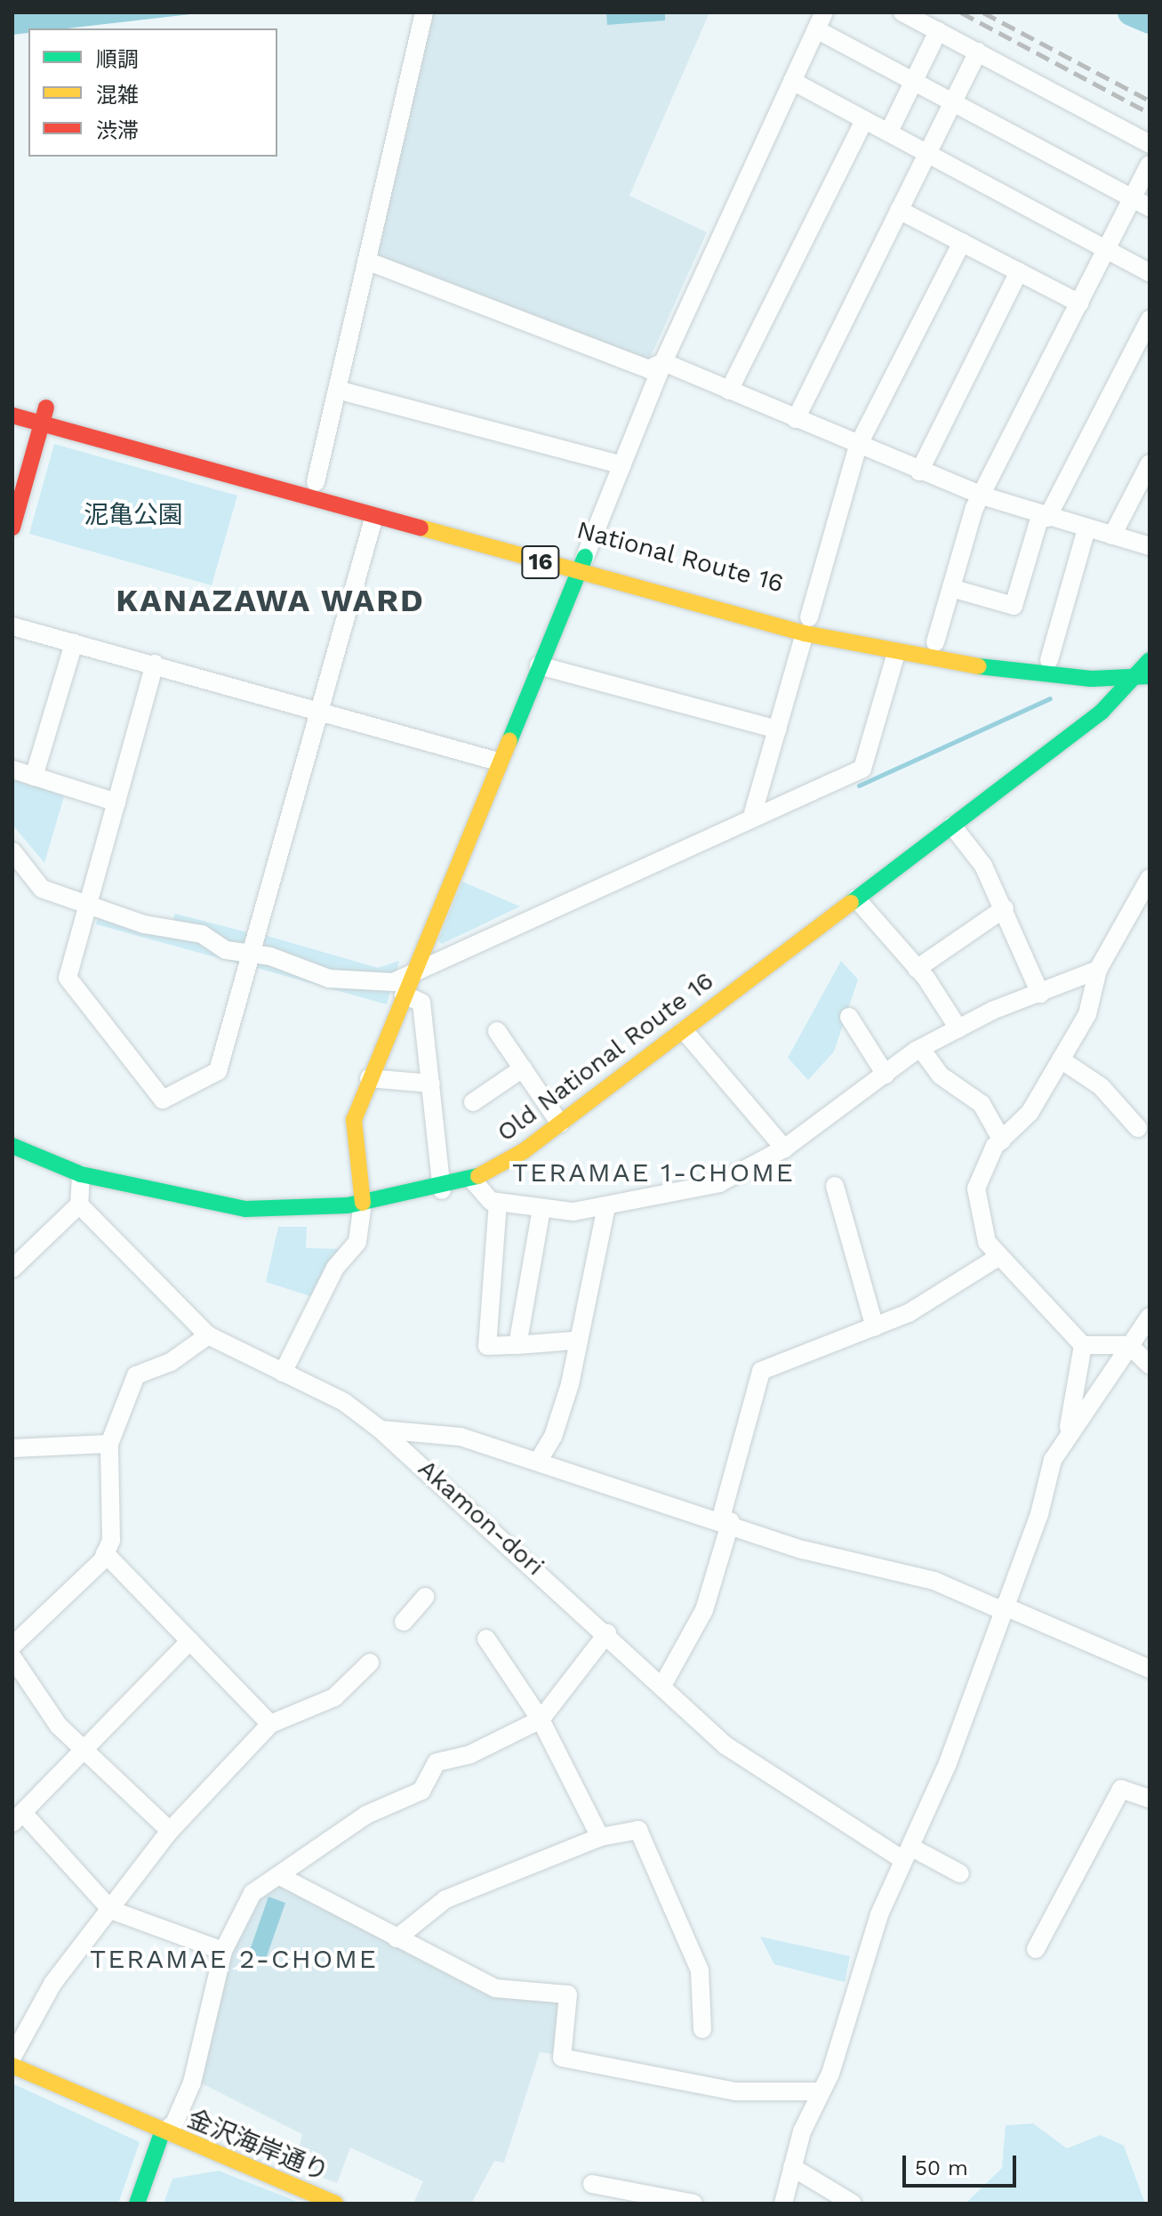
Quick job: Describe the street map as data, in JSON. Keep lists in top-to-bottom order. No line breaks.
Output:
{"streets":{"main road":["National Route 16","16","Old National Route 16","金沢海岸通り"],"street":["Akamon-dori"]},"crossings":[["National Route 16","Old National Route 16"]],"districts":["KANAZAWA WARD","TERAMAE 1-CHOME","TERAMAE 2-CHOME"],"parks":["泥亀公園"],"legend":["順調","混雑","渋滞"],"scale_bar":"50 m"}
